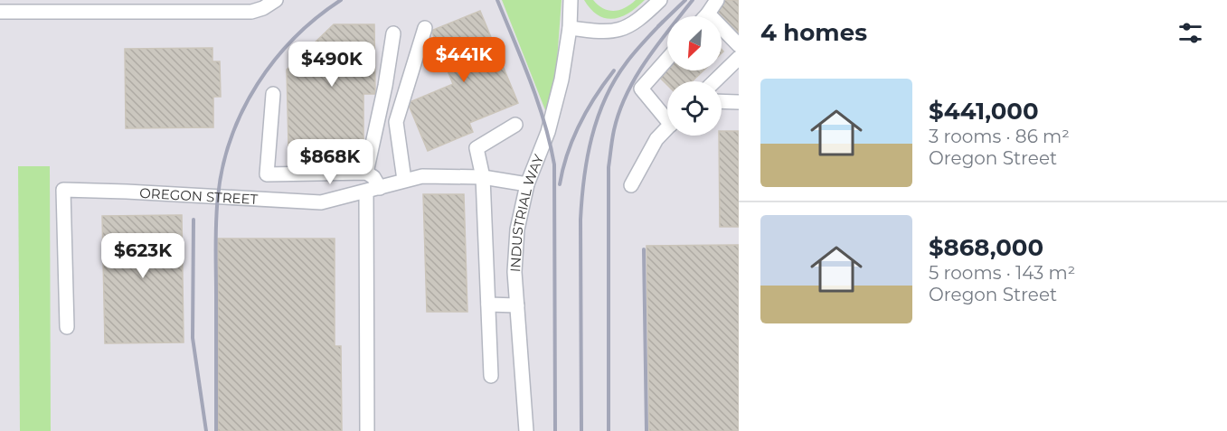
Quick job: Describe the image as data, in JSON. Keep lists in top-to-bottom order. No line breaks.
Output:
{"streets":{"street":["OREGON STREET","INDUSTRIAL WAY"]},"crossings":[["OREGON STREET","INDUSTRIAL WAY"]],"north":"bottom left","page":{"heading":"4 homes","price":["$441K","$490K","$868K","$623K"],"list":[{"name":"$441,000","note":"3 rooms · 86 m² · Oregon Street"},{"name":"$868,000","note":"5 rooms · 143 m² · Oregon Street"}]}}
